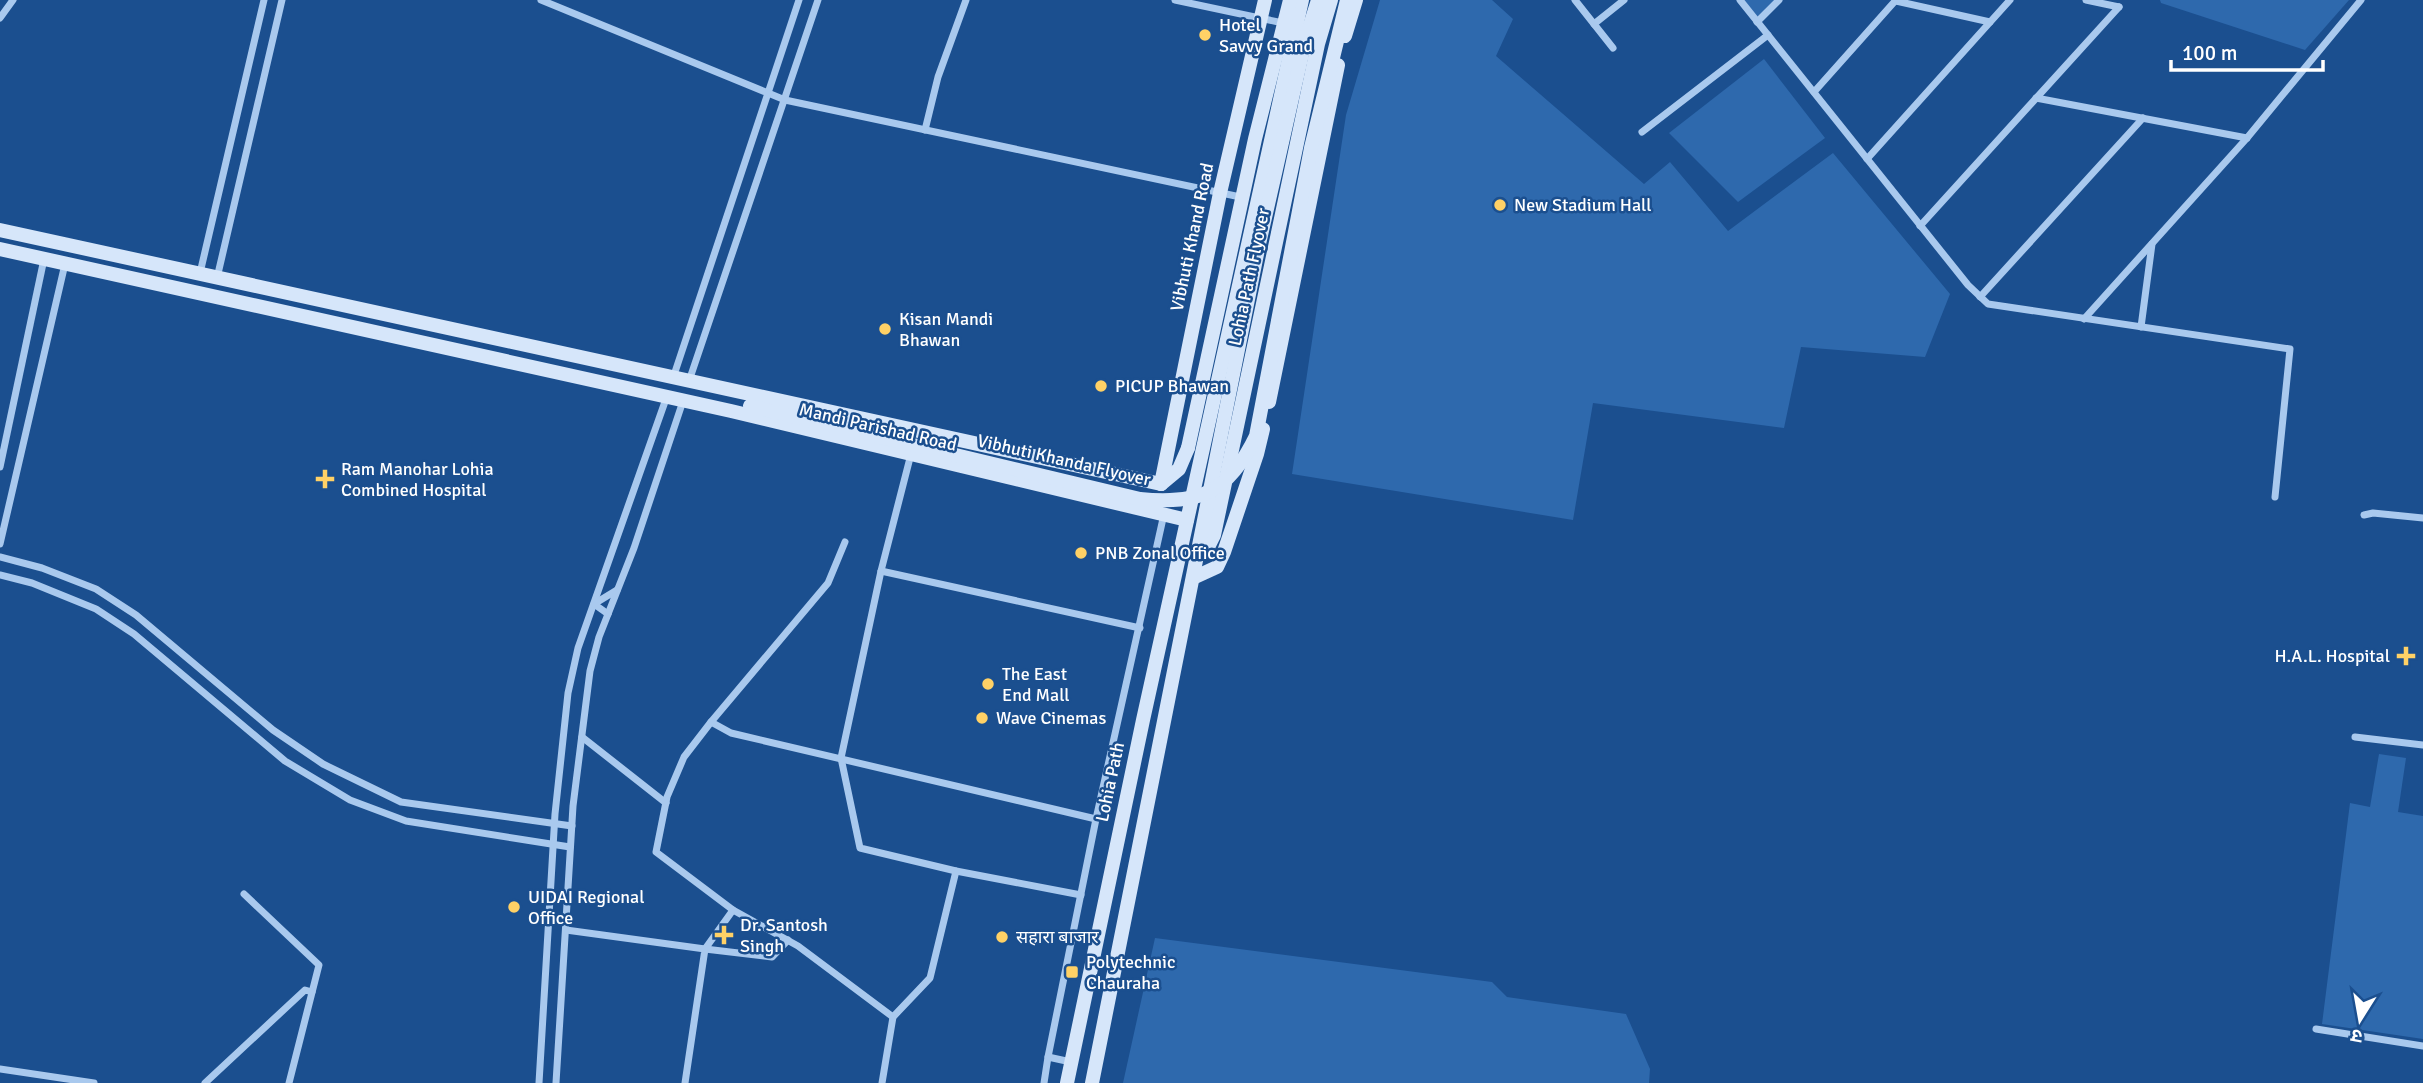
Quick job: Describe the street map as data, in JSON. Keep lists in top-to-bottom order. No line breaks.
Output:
{"streets":{"main road":["Vibhuti Khand Road","Lohia Path Flyover","Mandi Parishad Road","Vibhuti Khanda Flyover","Lohia Path"]},"crossings":[["Vibhuti Khand Road","Lohia Path Flyover"],["Lohia Path Flyover","Lohia Path"],["Mandi Parishad Road","Vibhuti Khanda Flyover"],["Mandi Parishad Road","Lohia Path"]],"places":{"other":["Hotel Savvy Grand","New Stadium Hall","Kisan Mandi Bhawan","PICUP Bhawan","PNB Zonal Office","The East End Mall","Wave Cinemas","UIDAI Regional Office","सहारा बाजार"],"health":["Ram Manohar Lohia Combined Hospital","H.A.L. Hospital","Dr. Santosh Singh"],"transit":["Polytechnic Chauraha"]},"scale_bar":"100 m","north":"bottom"}
